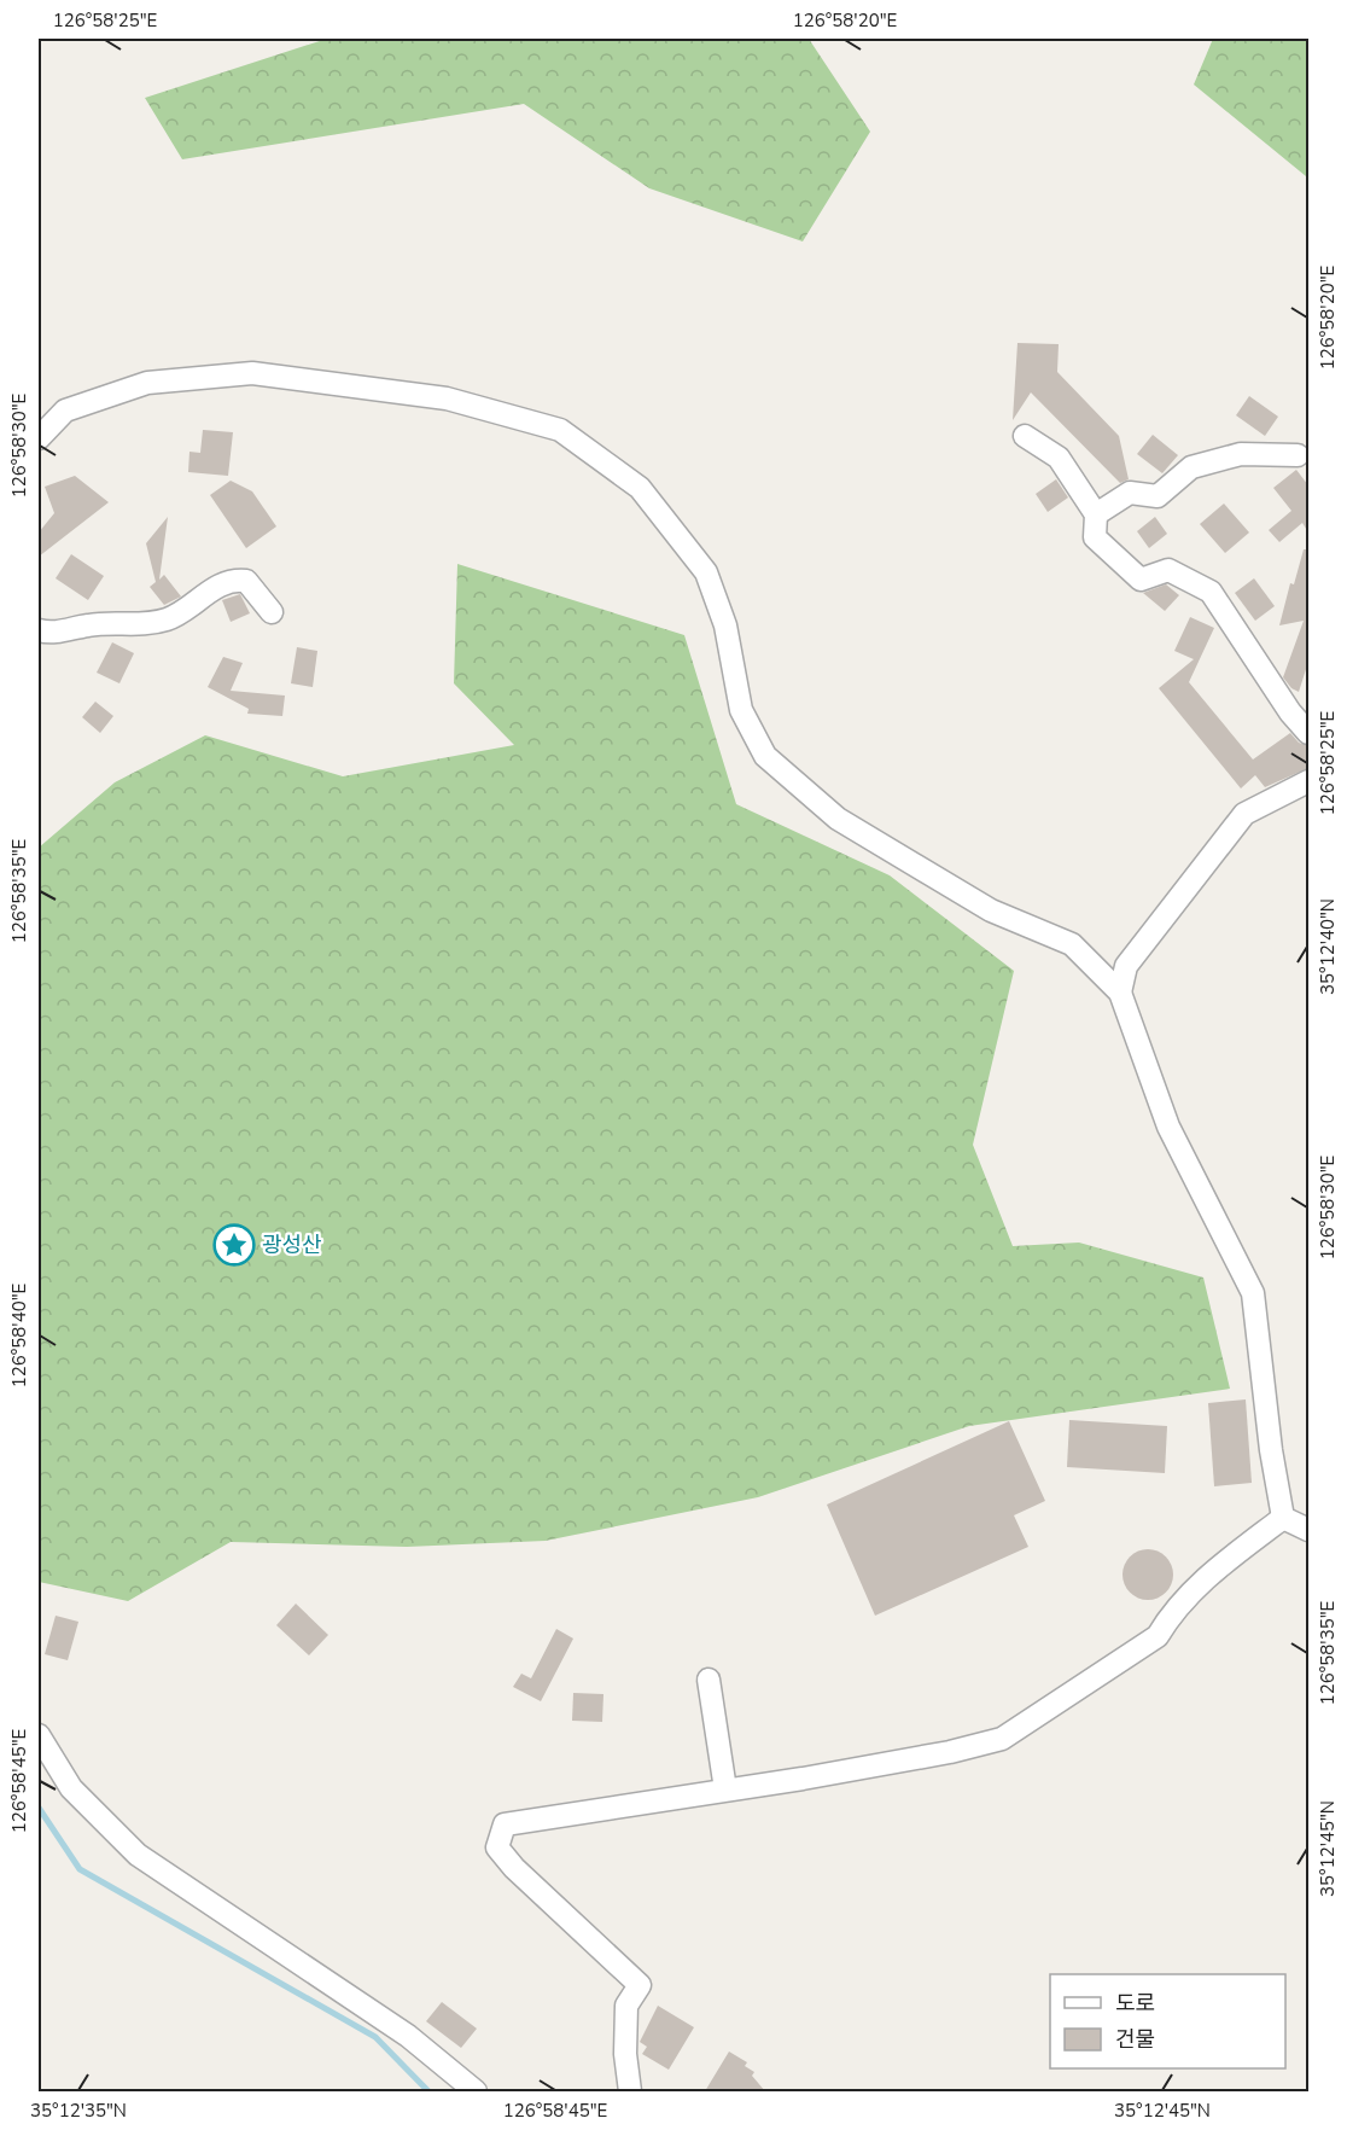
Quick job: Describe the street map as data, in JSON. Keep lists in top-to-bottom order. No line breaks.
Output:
{"places":{"place":["광성산"]},"legend":["도로","건물"],"coordinates":["126°58'25\"E","126°58'20\"E","126°58'30\"E","126°58'35\"E","35°12'40\"N","126°58'40\"E","126°58'45\"E","35°12'45\"N","35°12'35\"N"]}
